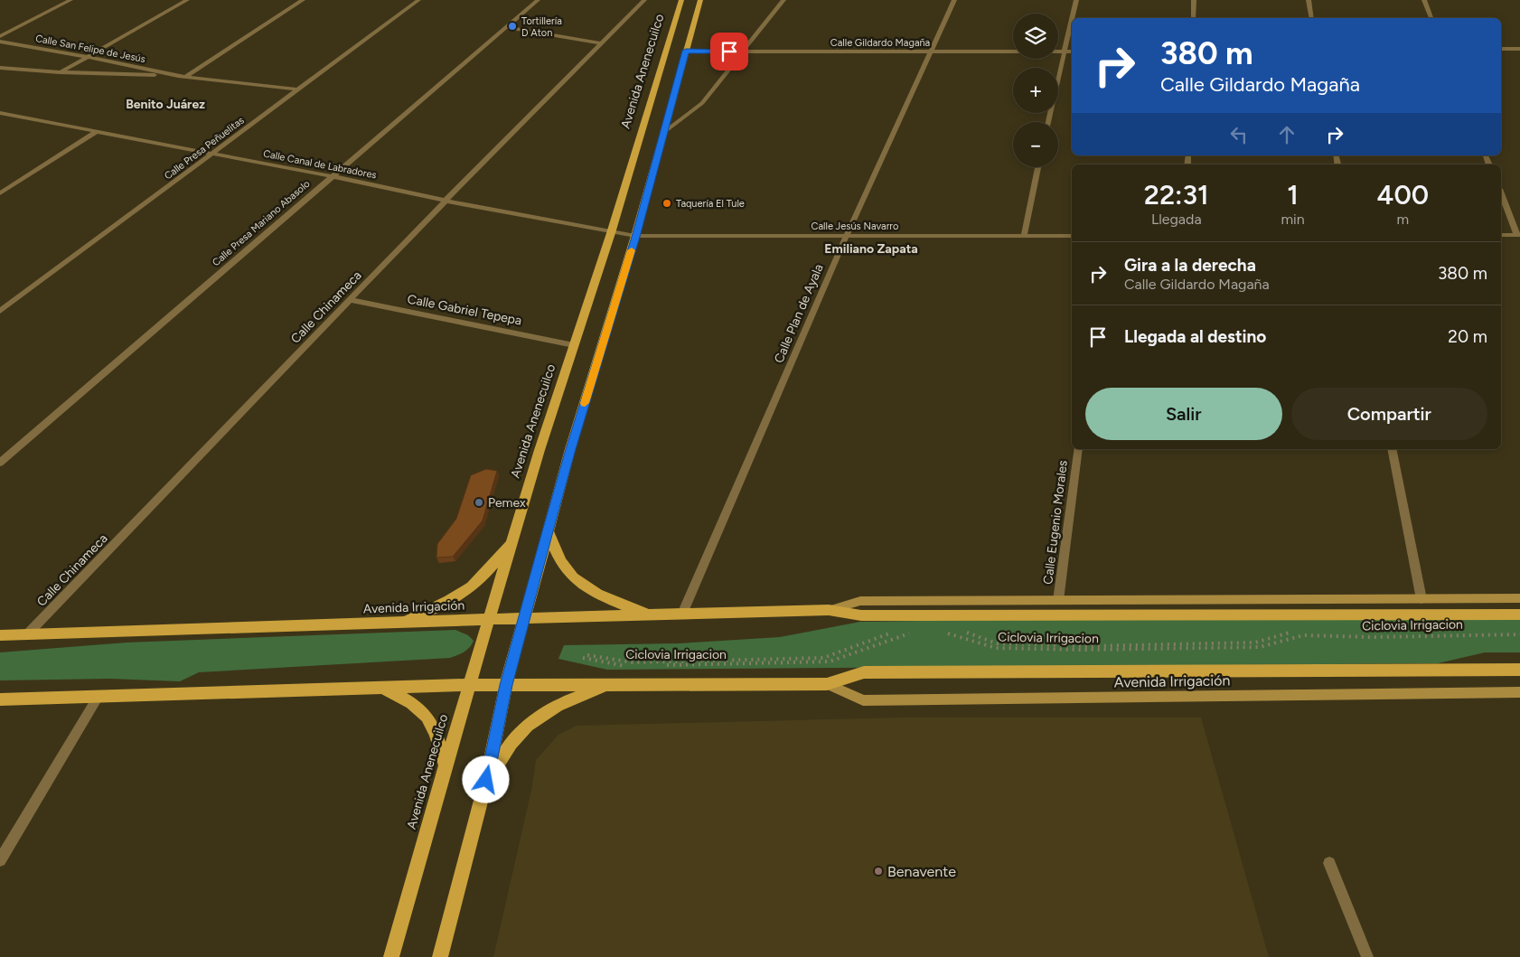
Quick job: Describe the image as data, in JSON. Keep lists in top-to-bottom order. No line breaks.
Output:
{"streets":{"main road":["Avenida Anenecuilco","Avenida Irrigación"],"street":["Calle Gildardo Magaña","Calle San Felipe de Jesús","Calle Presa Peñuelitas","Calle Canal de Labradores","Calle Presa Mariano Abasolo","Calle Jesús Navarro","Calle Chinameca","Calle Gabriel Tepepa","Calle Plan de Ayala","Calle Eugenio Morales"],"path":["Ciclovia Irrigacion"]},"crossings":[["Calle Gildardo Magaña","Calle Plan de Ayala"],["Calle San Felipe de Jesús","Calle Presa Peñuelitas"],["Avenida Anenecuilco","Calle Canal de Labradores"],["Avenida Anenecuilco","Calle Gabriel Tepepa"],["Avenida Anenecuilco","Avenida Irrigación"],["Calle Presa Peñuelitas","Calle Canal de Labradores"],["Calle Canal de Labradores","Calle Presa Mariano Abasolo"],["Calle Canal de Labradores","Calle Jesús Navarro"],["Calle Canal de Labradores","Calle Chinameca"],["Calle Jesús Navarro","Calle Plan de Ayala"],["Calle Chinameca","Calle Gabriel Tepepa"],["Calle Chinameca","Avenida Irrigación"],["Calle Plan de Ayala","Avenida Irrigación"],["Calle Eugenio Morales","Avenida Irrigación"]],"districts":["Benito Juárez","Emiliano Zapata"],"places":["Tortillería D Aton","Taquería El Tule","Pemex","Benavente"],"page":{"map_buttons":["+","−"],"turn":["380 m","Calle Gildardo Magaña"],"eta":["22:31","Llegada","1","min","400","m"],"list":[{"name":"Gira a la derecha","note":"Calle Gildardo Magaña","value":"380 m"},{"name":"Llegada al destino","value":"20 m"}],"buttons":["Salir","Compartir"]}}
